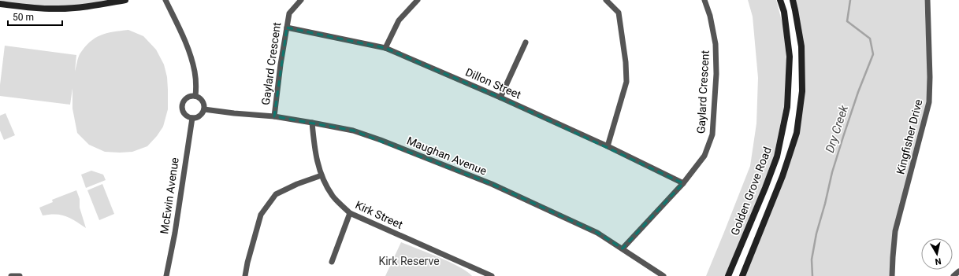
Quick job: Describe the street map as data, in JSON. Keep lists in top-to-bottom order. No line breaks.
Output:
{"streets":{"main road":["Golden Grove Road"],"street":["Gaylard Crescent","Dillon Street","Kingfisher Drive","Maughan Avenue","McEwin Avenue","Kirk Street"]},"crossings":[["Gaylard Crescent","Dillon Street"],["Gaylard Crescent","Maughan Avenue"],["Maughan Avenue","McEwin Avenue"],["Maughan Avenue","Kirk Street"]],"water":["Dry Creek"],"parks":["Kirk Reserve"],"scale_bar":"50 m","north":"bottom"}
